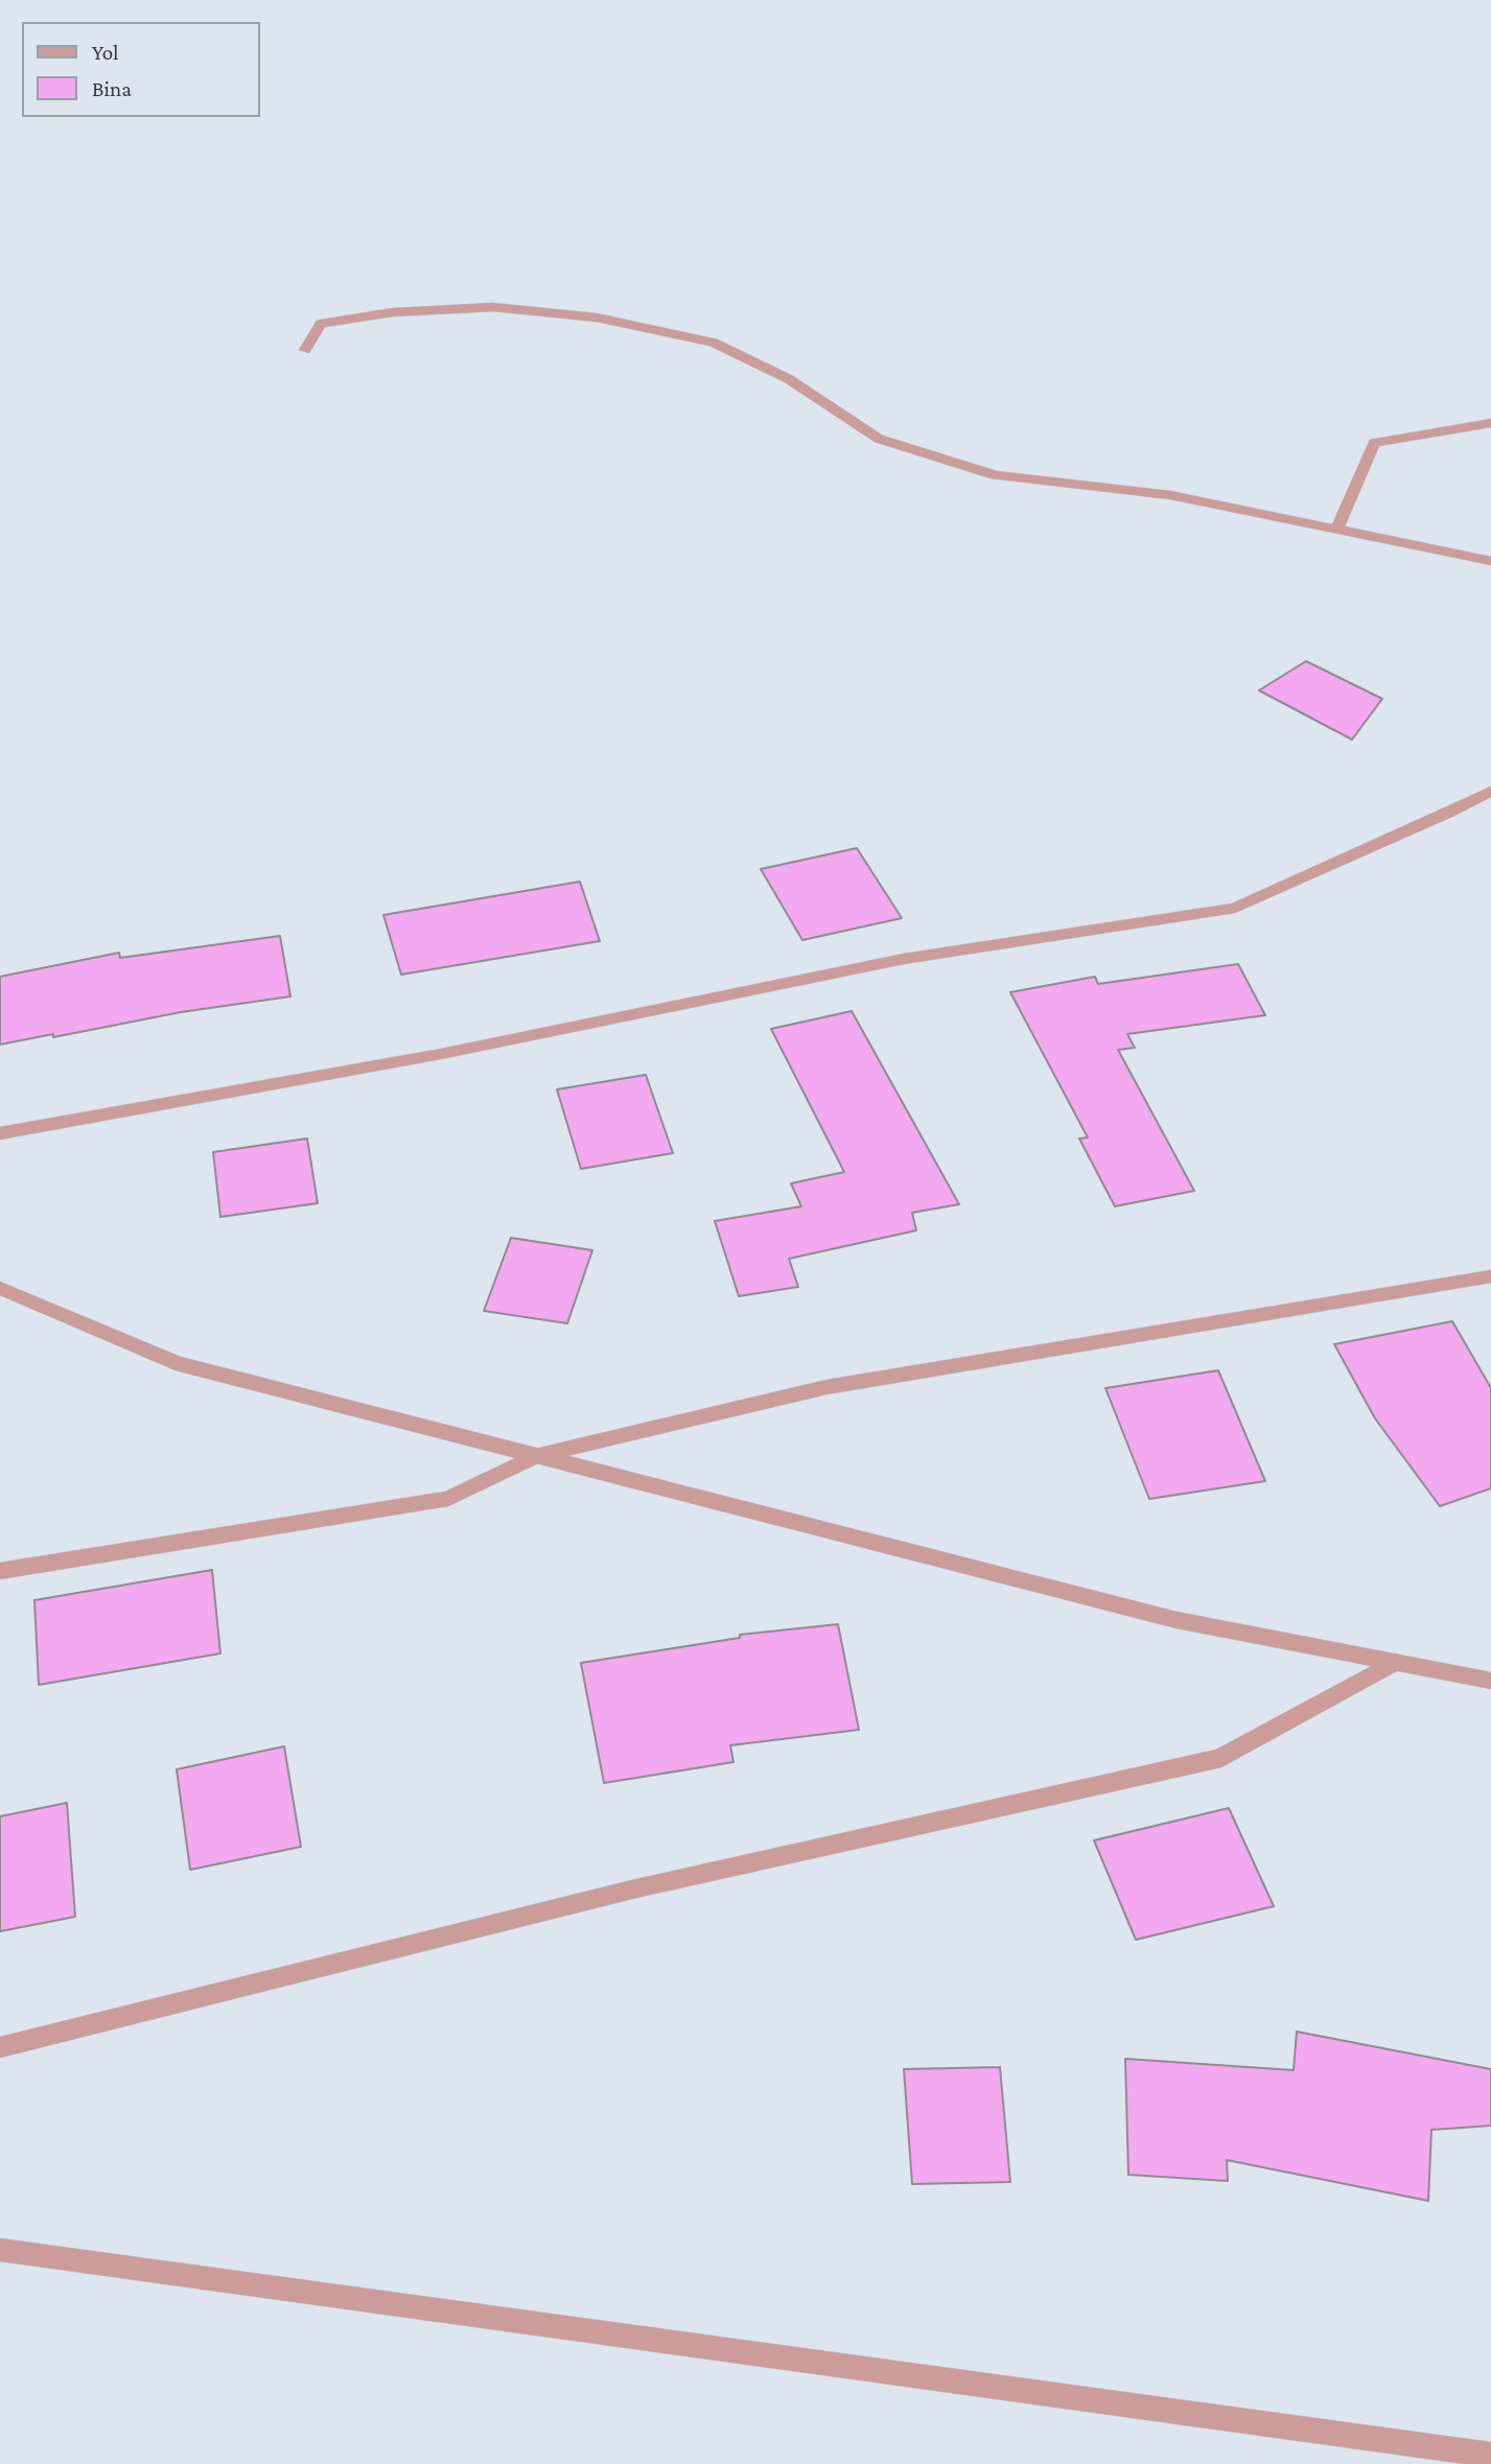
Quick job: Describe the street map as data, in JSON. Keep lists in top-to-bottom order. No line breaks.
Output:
{"legend":["Yol","Bina"]}
